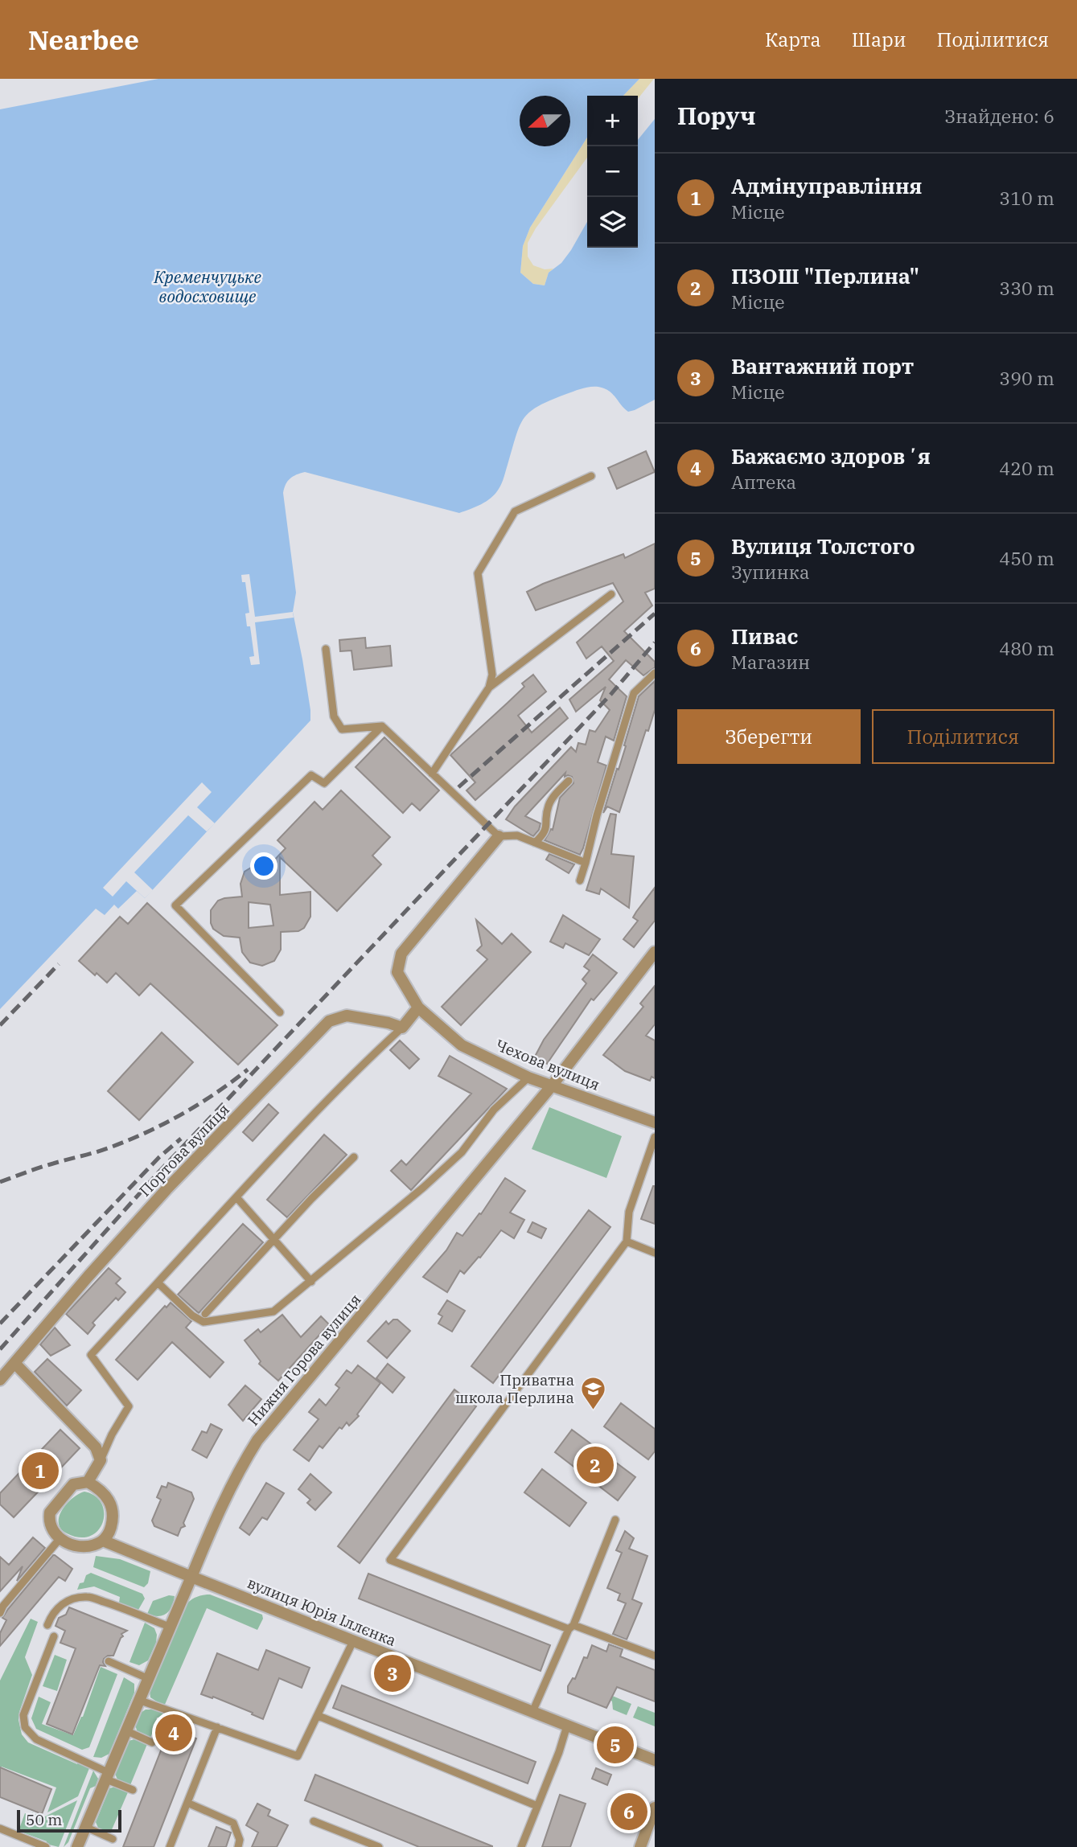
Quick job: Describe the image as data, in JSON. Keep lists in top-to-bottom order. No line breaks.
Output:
{"streets":{"street":["Чехова вулиця","Портова вулиця","Нижня Горова вулиця","вулиця Юрія Іллєнка"]},"crossings":[["Чехова вулиця","Нижня Горова вулиця"],["Нижня Горова вулиця","вулиця Юрія Іллєнка"]],"water":["Кременчуцьке водосховище"],"places":{"school or university":["Приватна школа Перлина"]},"scale_bar":"50 m","north":"left","page":{"header":"Nearbee","nav":["Карта","Шари","Поділитися"],"heading":["Поруч","Знайдено: 6"],"map_buttons":["+","−"],"list":[{"mark":"1","name":"Адмінуправління","note":"Місце","value":"310 m"},{"mark":"2","name":"ПЗОШ \"Перлина\"","note":"Місце","value":"330 m"},{"mark":"3","name":"Вантажний порт","note":"Місце","value":"390 m"},{"mark":"4","name":"Бажаємо здоровʼя","note":"Аптека","value":"420 m"},{"mark":"5","name":"Вулиця Толстого","note":"Зупинка","value":"450 m"},{"mark":"6","name":"Пивас","note":"Магазин","value":"480 m"}],"buttons":["Зберегти","Поділитися"],"pins":["2","1","3","4","5","6"],"scale":"50 m"}}
